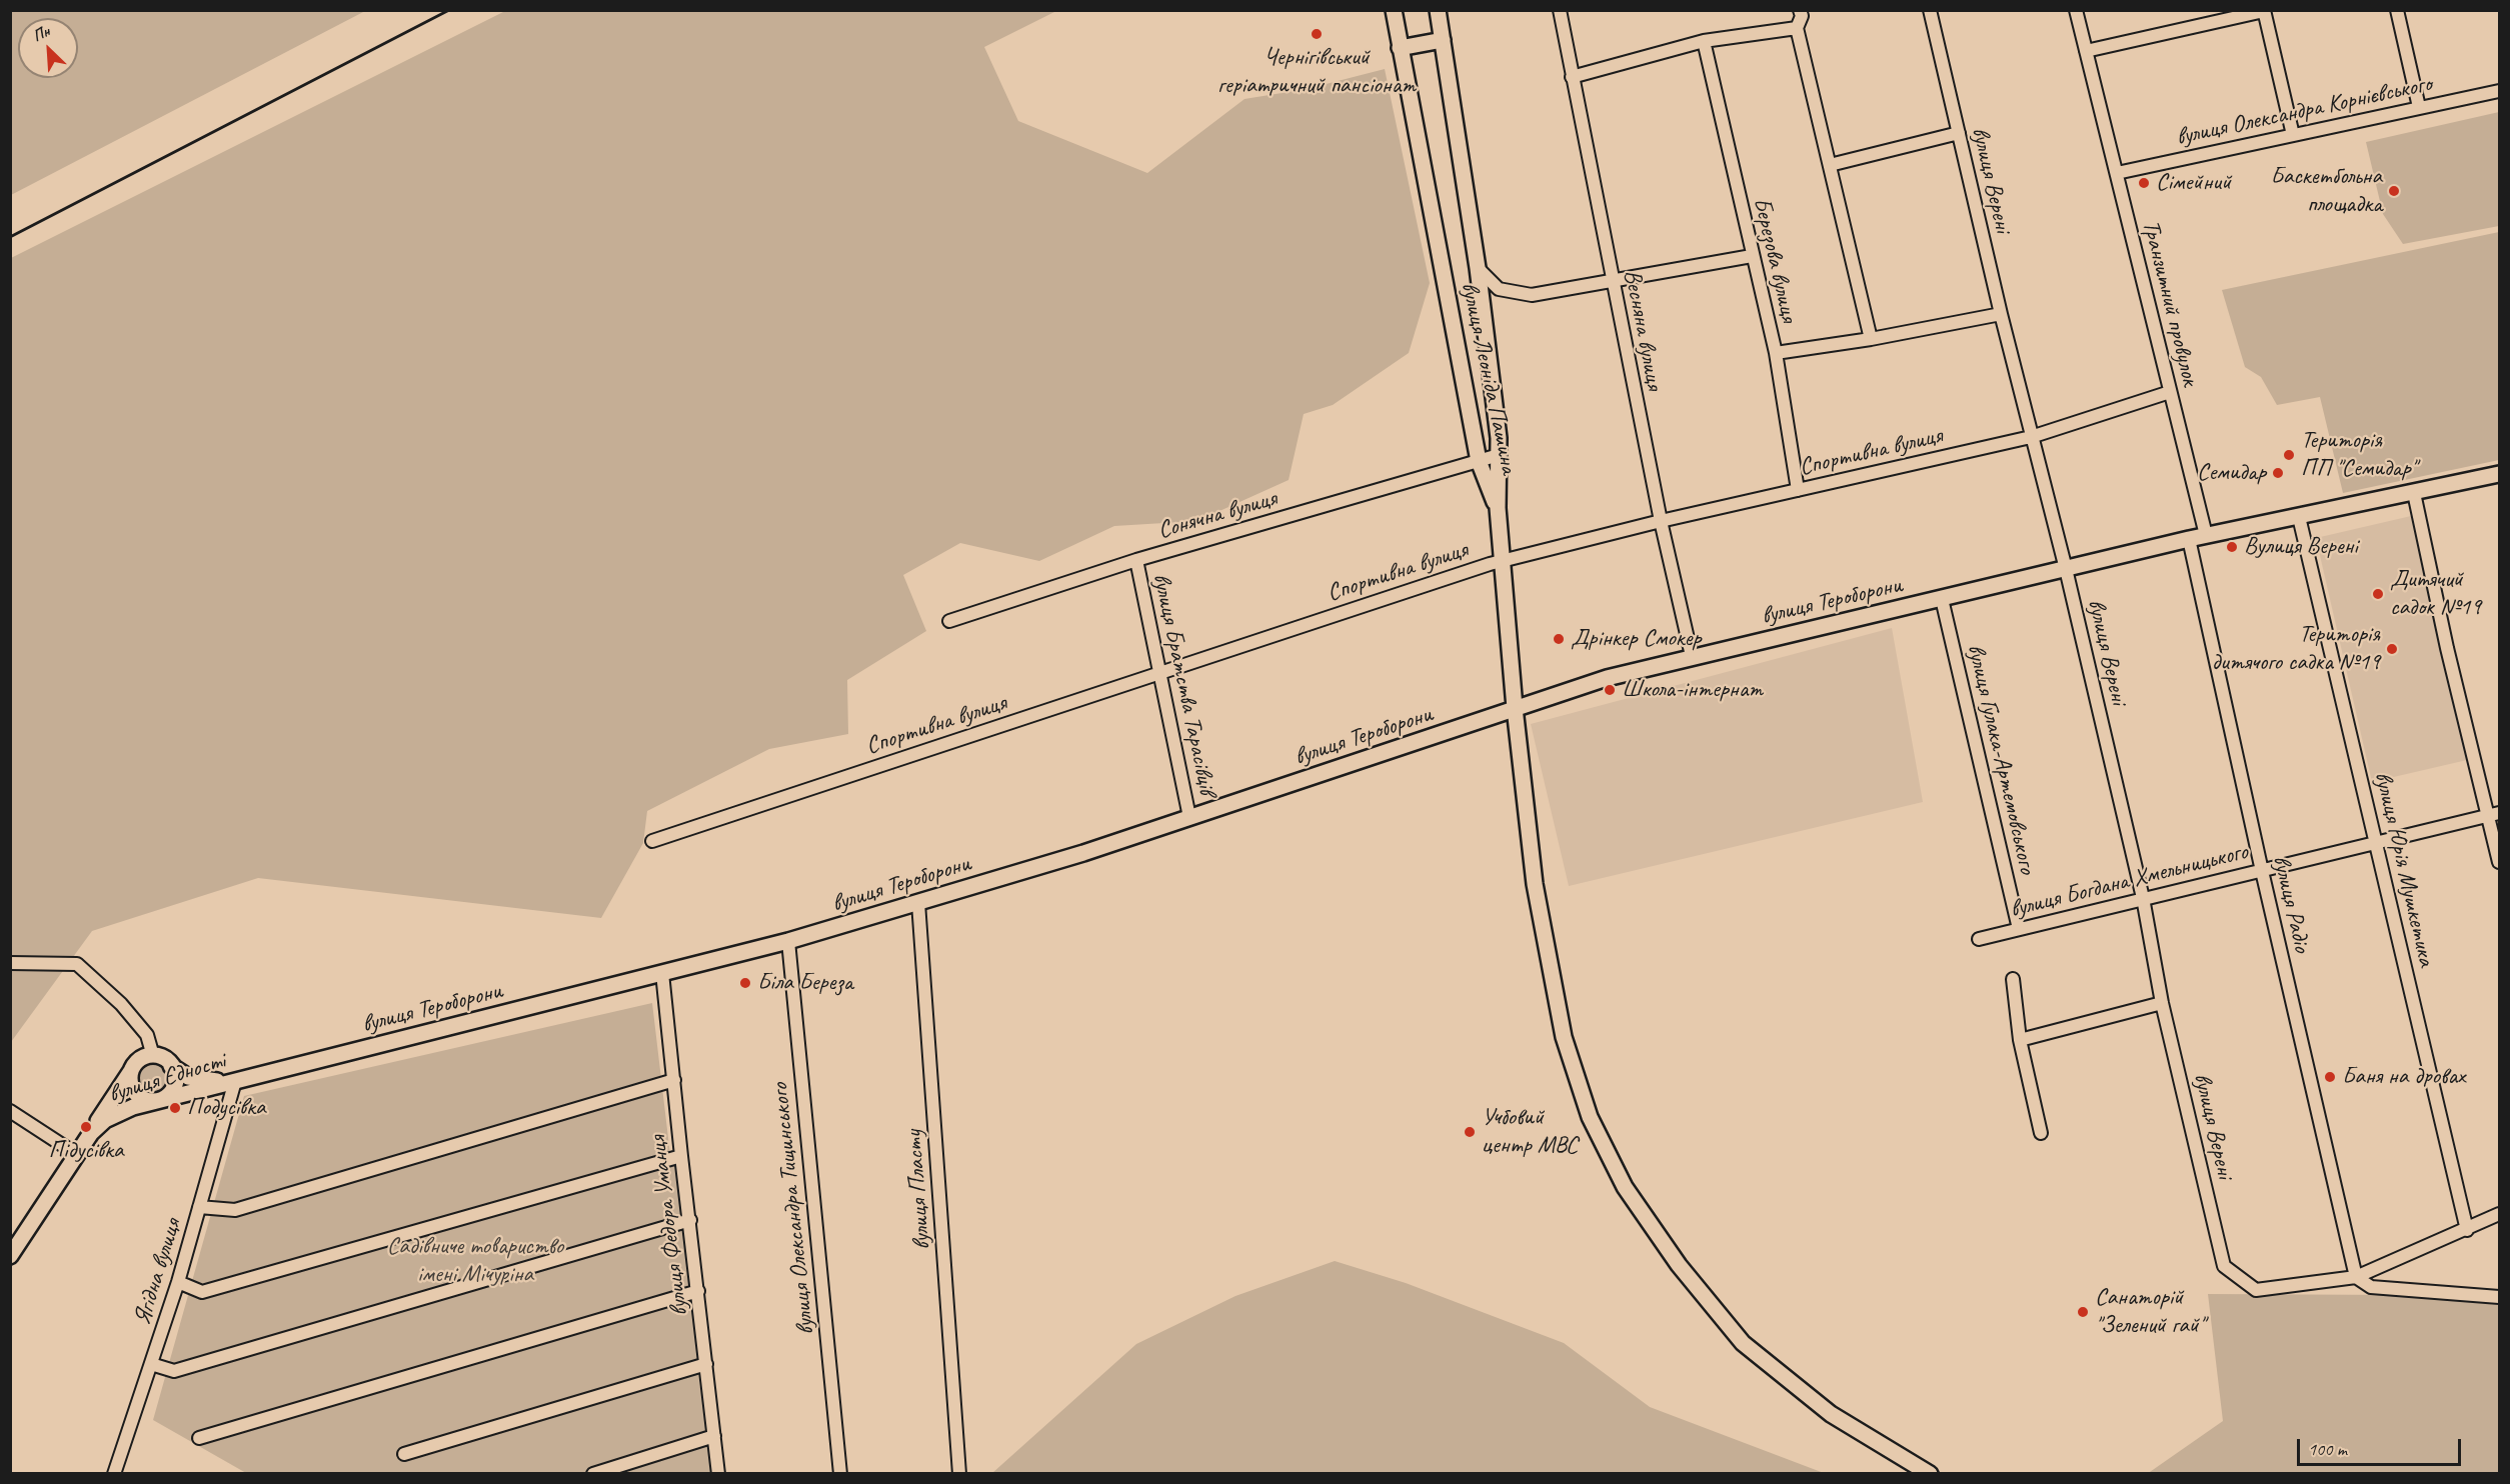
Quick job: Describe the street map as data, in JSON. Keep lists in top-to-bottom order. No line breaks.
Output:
{"streets":{"main road":["вулиця Леоніда Пашина","вулиця Тероборони","вулиця Єдності"],"street":["вулиця Олександра Корнієвського","вулиця Верені","Березова вулиця","Транзитний провулок","Весняна вулиця","Спортивна вулиця","Сонячна вулиця","вулиця Братства Тарасівців","вулиця Гулака-Артемовського","вулиця Юрія Мушкетика","вулиця Богдана Хмельницького","вулиця Радіо","вулиця Пласту","вулиця Олександра Тищинського","вулиця Федора Уманця","Ягідна вулиця"]},"crossings":[["вулиця Олександра Корнієвського","Транзитний провулок"],["вулиця Верені","Спортивна вулиця"],["вулиця Верені","вулиця Тероборони"],["вулиця Верені","вулиця Богдана Хмельницького"],["вулиця Верені","вулиця Радіо"],["Березова вулиця","Спортивна вулиця"],["Транзитний провулок","Спортивна вулиця"],["Транзитний провулок","вулиця Тероборони"],["Весняна вулиця","Спортивна вулиця"],["Весняна вулиця","вулиця Тероборони"],["вулиця Леоніда Пашина","Сонячна вулиця"],["Спортивна вулиця","вулиця Братства Тарасівців"],["Сонячна вулиця","вулиця Братства Тарасівців"],["вулиця Тероборони","вулиця Братства Тарасівців"],["вулиця Тероборони","вулиця Гулака-Артемовського"],["вулиця Тероборони","вулиця Юрія Мушкетика"],["вулиця Тероборони","вулиця Радіо"],["вулиця Тероборони","вулиця Єдності"],["вулиця Тероборони","вулиця Пласту"],["вулиця Тероборони","вулиця Олександра Тищинського"],["вулиця Тероборони","вулиця Федора Уманця"],["вулиця Гулака-Артемовського","вулиця Богдана Хмельницького"],["вулиця Юрія Мушкетика","вулиця Богдана Хмельницького"],["вулиця Богдана Хмельницького","вулиця Радіо"],["вулиця Єдності","Ягідна вулиця"]],"parks":["Садівниче товариство імені Мічуріна"],"places":["Чернігівський геріатричний пансіонат","Сімейний","Баскетбольна площадка","Територія ПП \"Семидар\"","Семидар","Вулиця Верені","Дитячий садок №19","Дрінкер Смокер","Територія дитячого садка №19","Школа-інтернат","Біла Береза","Баня на дровах","Подусівка","Підусівка","Учбовий центр МВС","Санаторій \"Зелений гай\""],"scale_bar":"100 m","north":"top left"}
